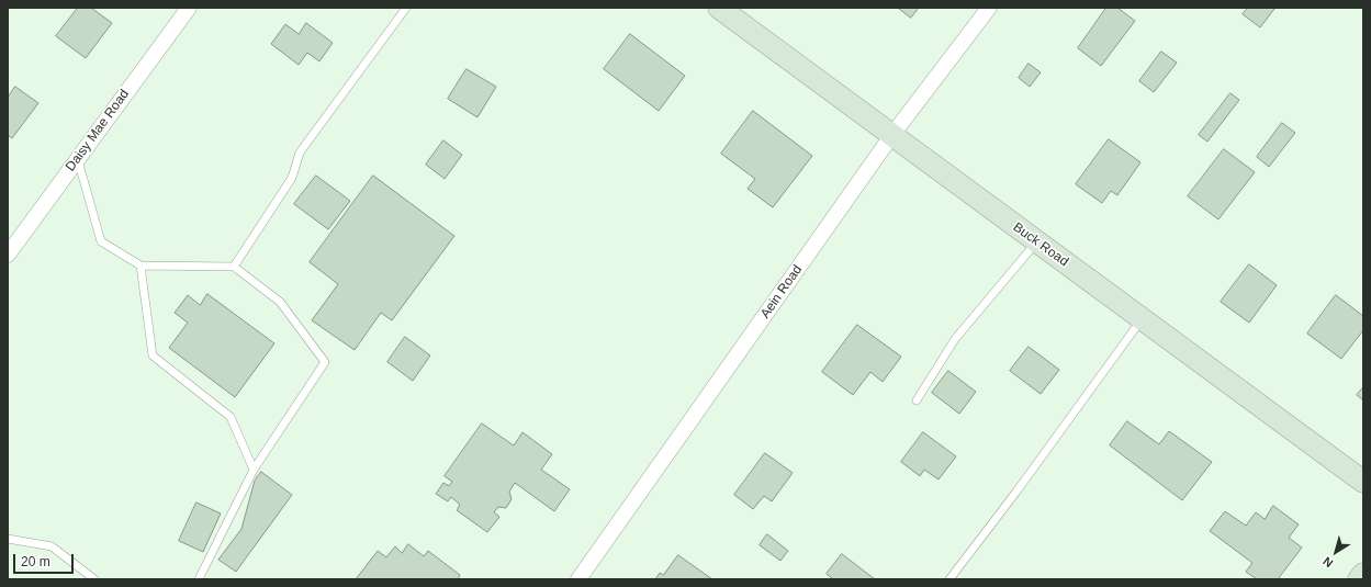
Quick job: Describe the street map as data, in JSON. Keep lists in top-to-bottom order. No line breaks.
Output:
{"streets":{"street":["Daisy Mae Road","Buck Road","Aein Road"]},"crossings":[["Buck Road","Aein Road"]],"scale_bar":"20 m","north":"bottom left"}
